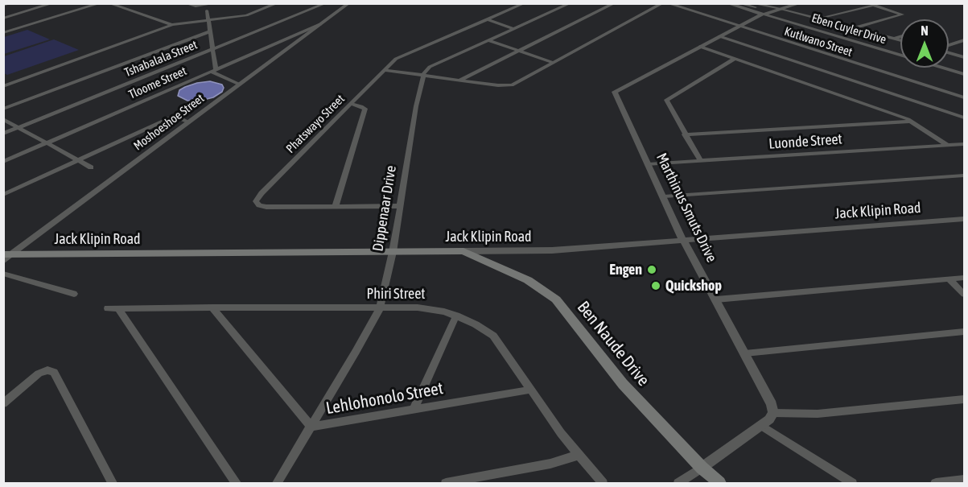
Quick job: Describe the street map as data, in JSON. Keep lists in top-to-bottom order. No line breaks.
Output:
{"streets":{"main road":["Jack Klipin Road","Ben Naude Drive"],"street":["Eben Cuyler Drive","Kutlwano Street","Tshabalala Street","Tloome Street","Moshoeshoe Street","Phatswayo Street","Luonde Street","Marthinus Smuts Drive","Dippenaar Drive","Phiri Street","Lehlohonolo Street"]},"crossings":[["Eben Cuyler Drive","Marthinus Smuts Drive"],["Kutlwano Street","Marthinus Smuts Drive"],["Tloome Street","Moshoeshoe Street"],["Moshoeshoe Street","Jack Klipin Road"],["Phatswayo Street","Dippenaar Drive"],["Luonde Street","Marthinus Smuts Drive"],["Marthinus Smuts Drive","Jack Klipin Road"],["Dippenaar Drive","Jack Klipin Road"],["Dippenaar Drive","Phiri Street"],["Dippenaar Drive","Lehlohonolo Street"],["Jack Klipin Road","Ben Naude Drive"],["Phiri Street","Lehlohonolo Street"]],"places":["Engen","Quickshop"],"north":"top"}
